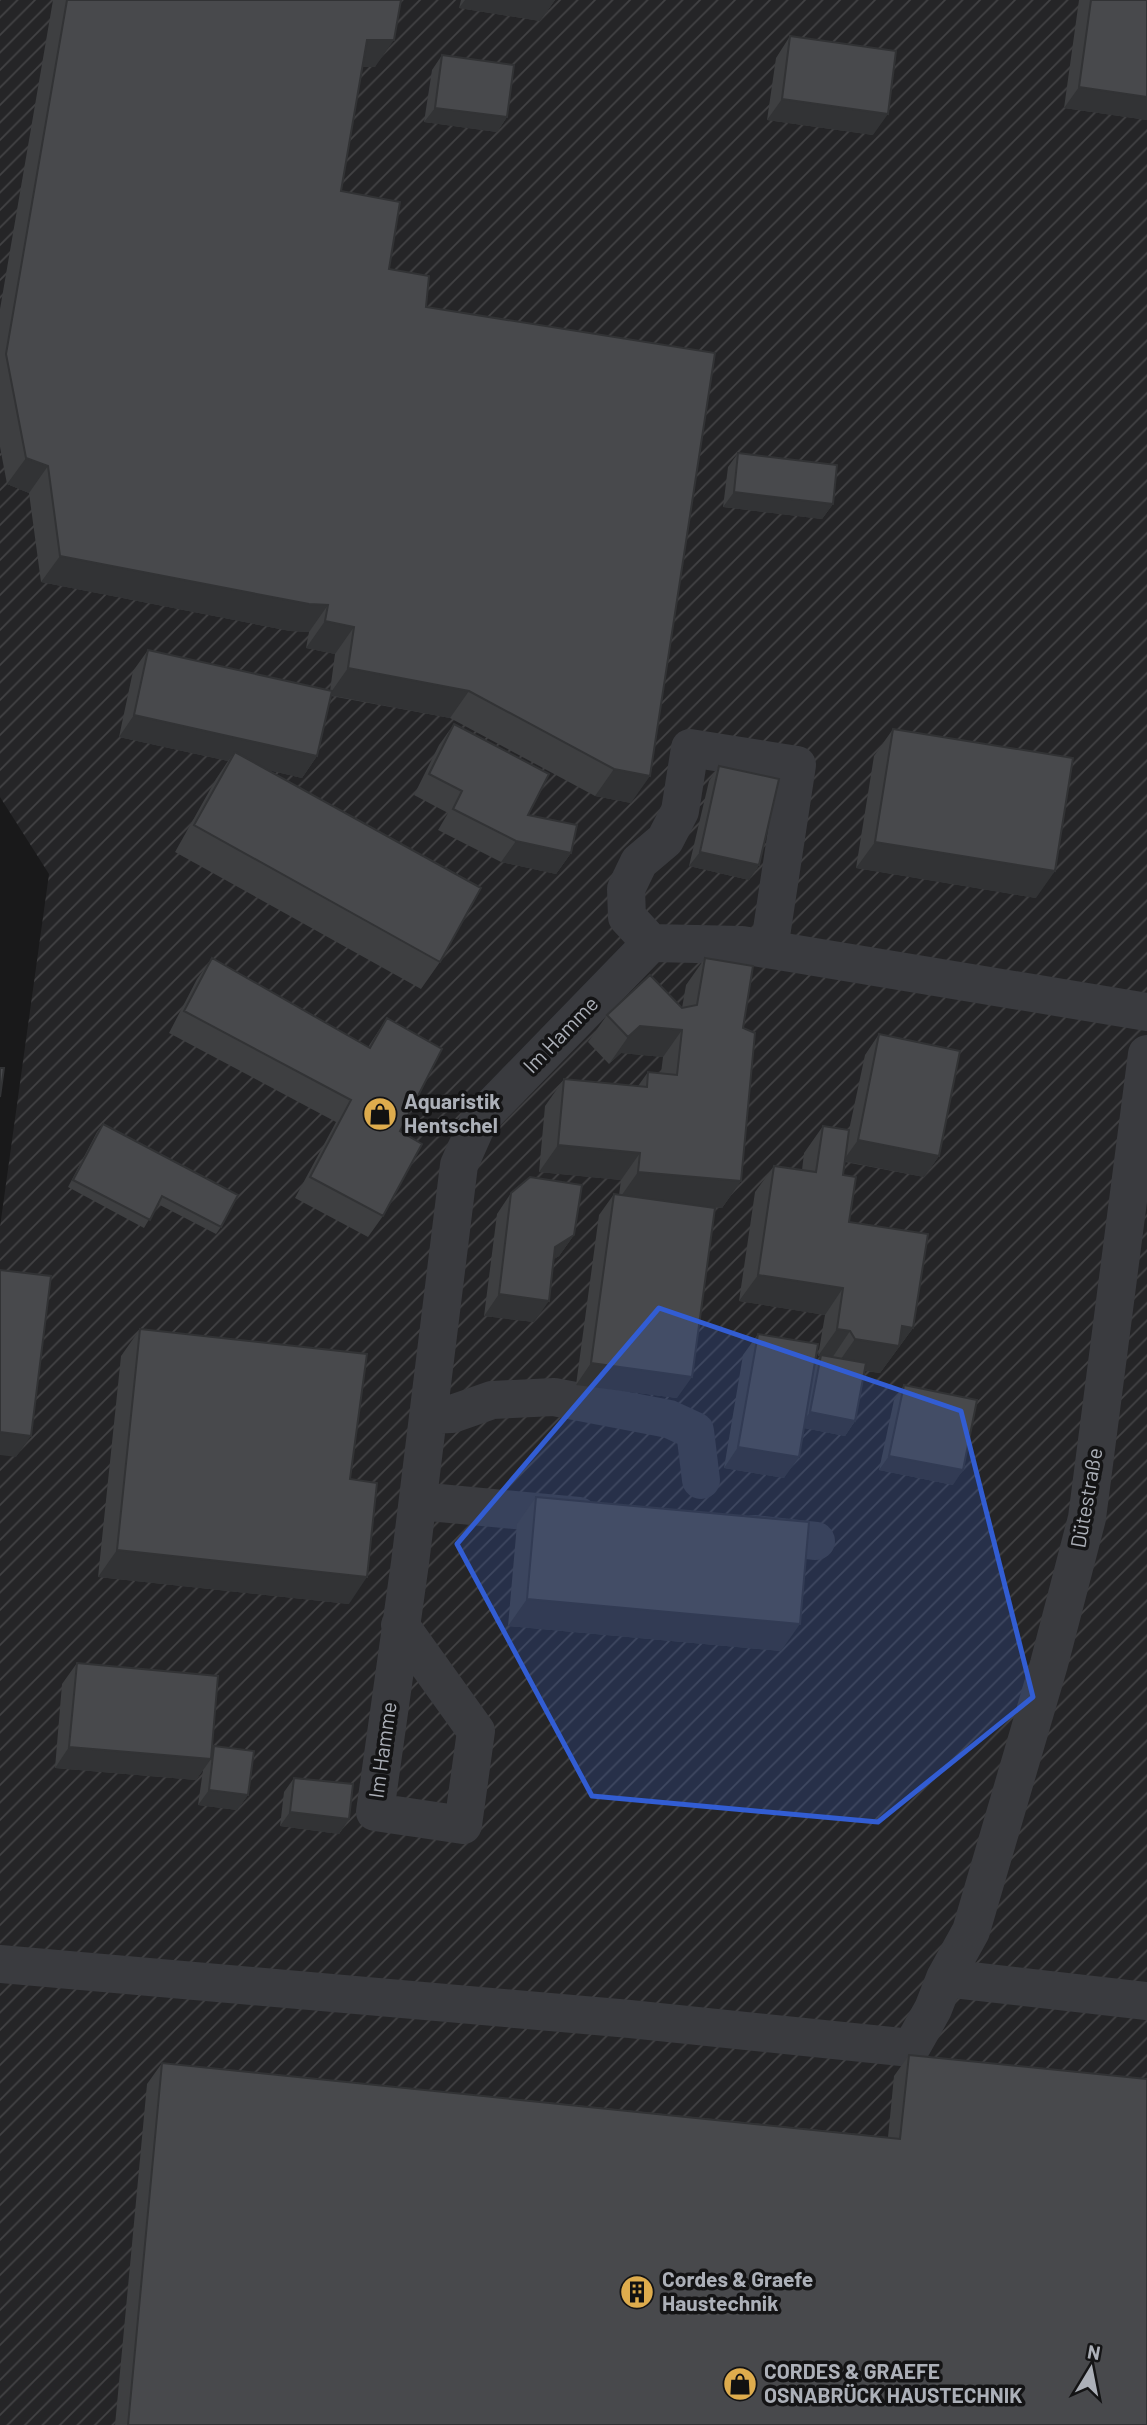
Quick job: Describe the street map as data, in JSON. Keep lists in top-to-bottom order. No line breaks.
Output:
{"streets":{"street":["Im Hamme","Dütestraße"]},"places":{"shop":["Aquaristik Hentschel","CORDES & GRAEFE OSNABRÜCK HAUSTECHNIK"],"building":["Cordes & Graefe Haustechnik"]},"north":"top"}
